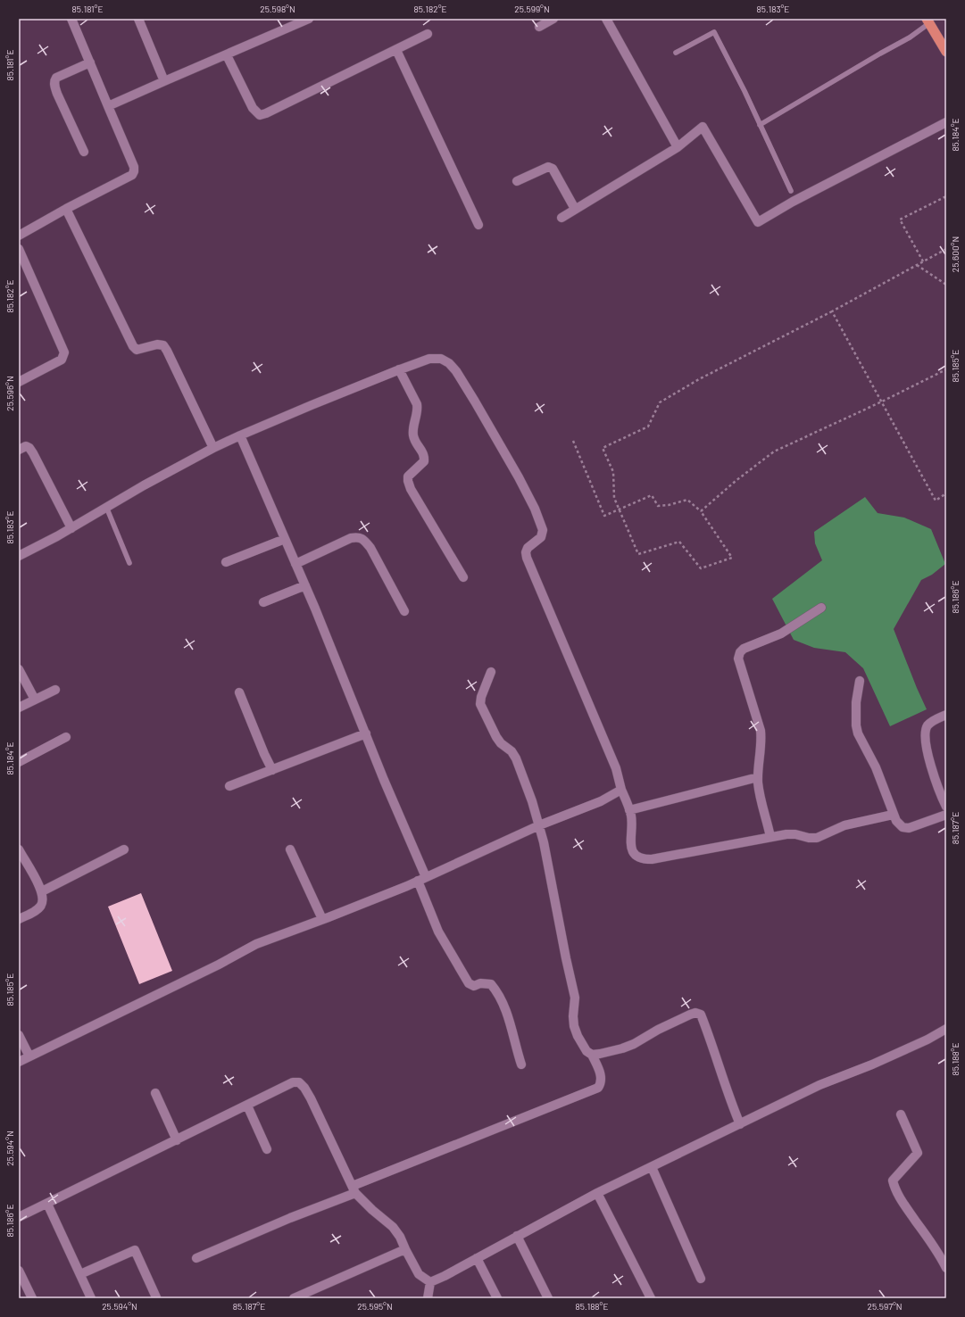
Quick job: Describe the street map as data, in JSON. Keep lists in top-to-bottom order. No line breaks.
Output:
{"coordinates":["85.181°E","25.598°N","85.182°E","25.599°N","85.183°E","85.184°E","25.600°N","85.185°E","25.596°N","85.186°E","85.187°E","85.188°E","25.594°N","25.595°N","25.597°N"]}
